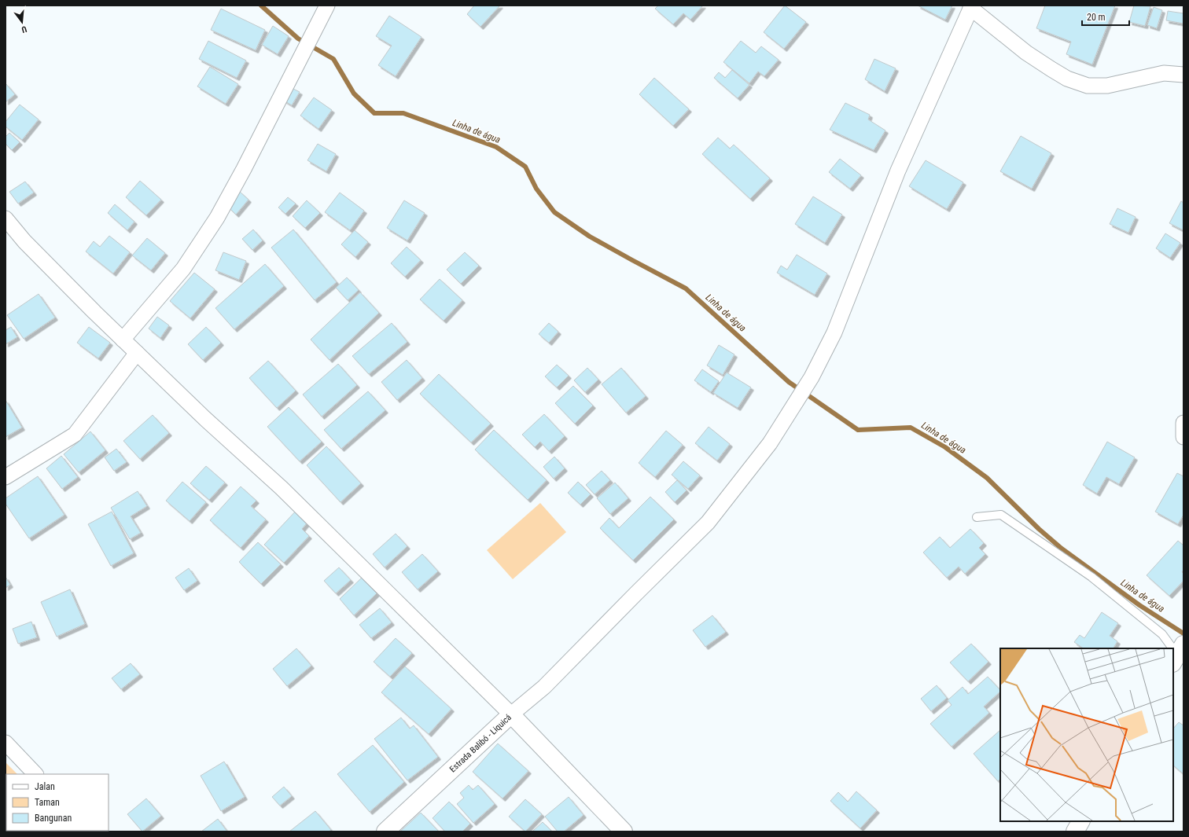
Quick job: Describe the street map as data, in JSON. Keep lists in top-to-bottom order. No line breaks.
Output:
{"streets":{"main road":["Estrada Balibó - Liquicá"]},"water":["Linha de água"],"legend":["Jalan","Taman","Bangunan"],"scale_bar":"20 m","north":"bottom"}
